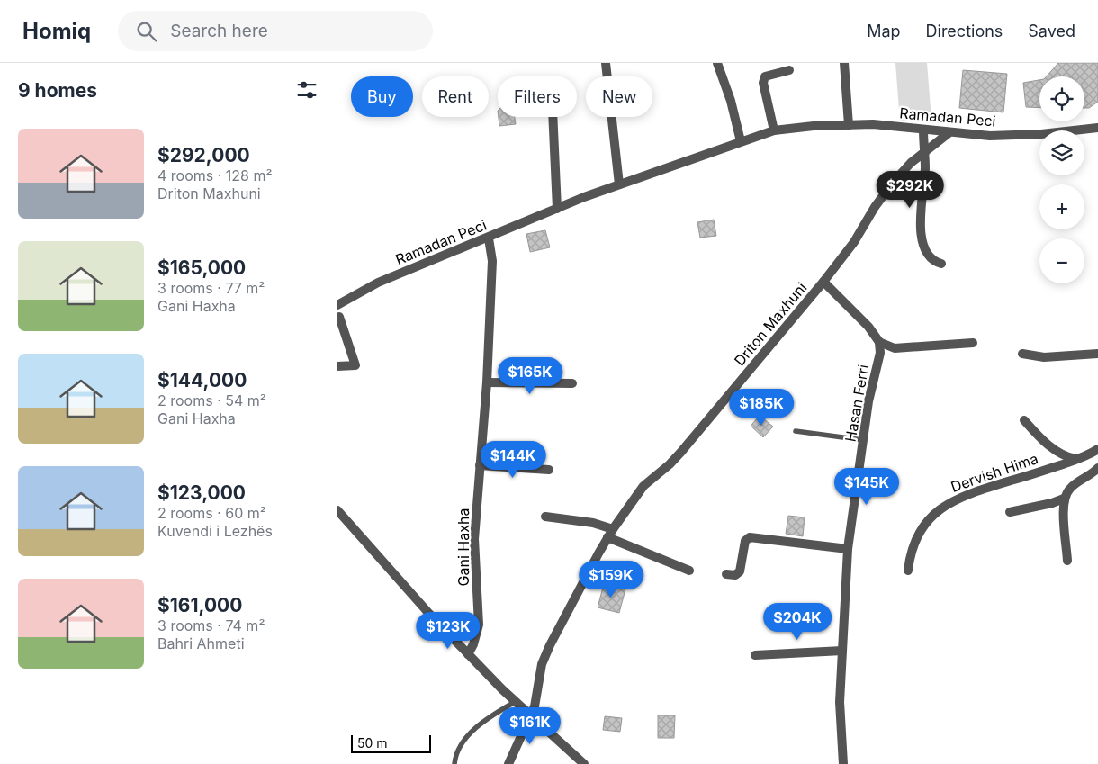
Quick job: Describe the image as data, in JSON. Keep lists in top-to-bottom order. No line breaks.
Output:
{"streets":{"street":["Ramadan Peci","Driton Maxhuni","Hasan Ferri","Dervish Hima","Gani Haxha"]},"crossings":[["Ramadan Peci","Driton Maxhuni"],["Ramadan Peci","Gani Haxha"]],"scale_bar":"50 m","page":{"header":"Homiq","search":"Search here","nav":["Map","Directions","Saved"],"heading":"9 homes","map_buttons":["+","−"],"chip":["Buy","Rent","Filters","New"],"list":[{"name":"$292,000","note":"4 rooms · 128 m² · Driton Maxhuni"},{"name":"$165,000","note":"3 rooms · 77 m² · Gani Haxha"},{"name":"$144,000","note":"2 rooms · 54 m² · Gani Haxha"},{"name":"$123,000","note":"2 rooms · 60 m² · Kuvendi i Lezhës"},{"name":"$161,000","note":"3 rooms · 74 m² · Bahri Ahmeti"}],"price":["$292K","$165K","$185K","$144K","$145K","$159K","$204K","$123K","$161K"],"scale":"50 m"}}
